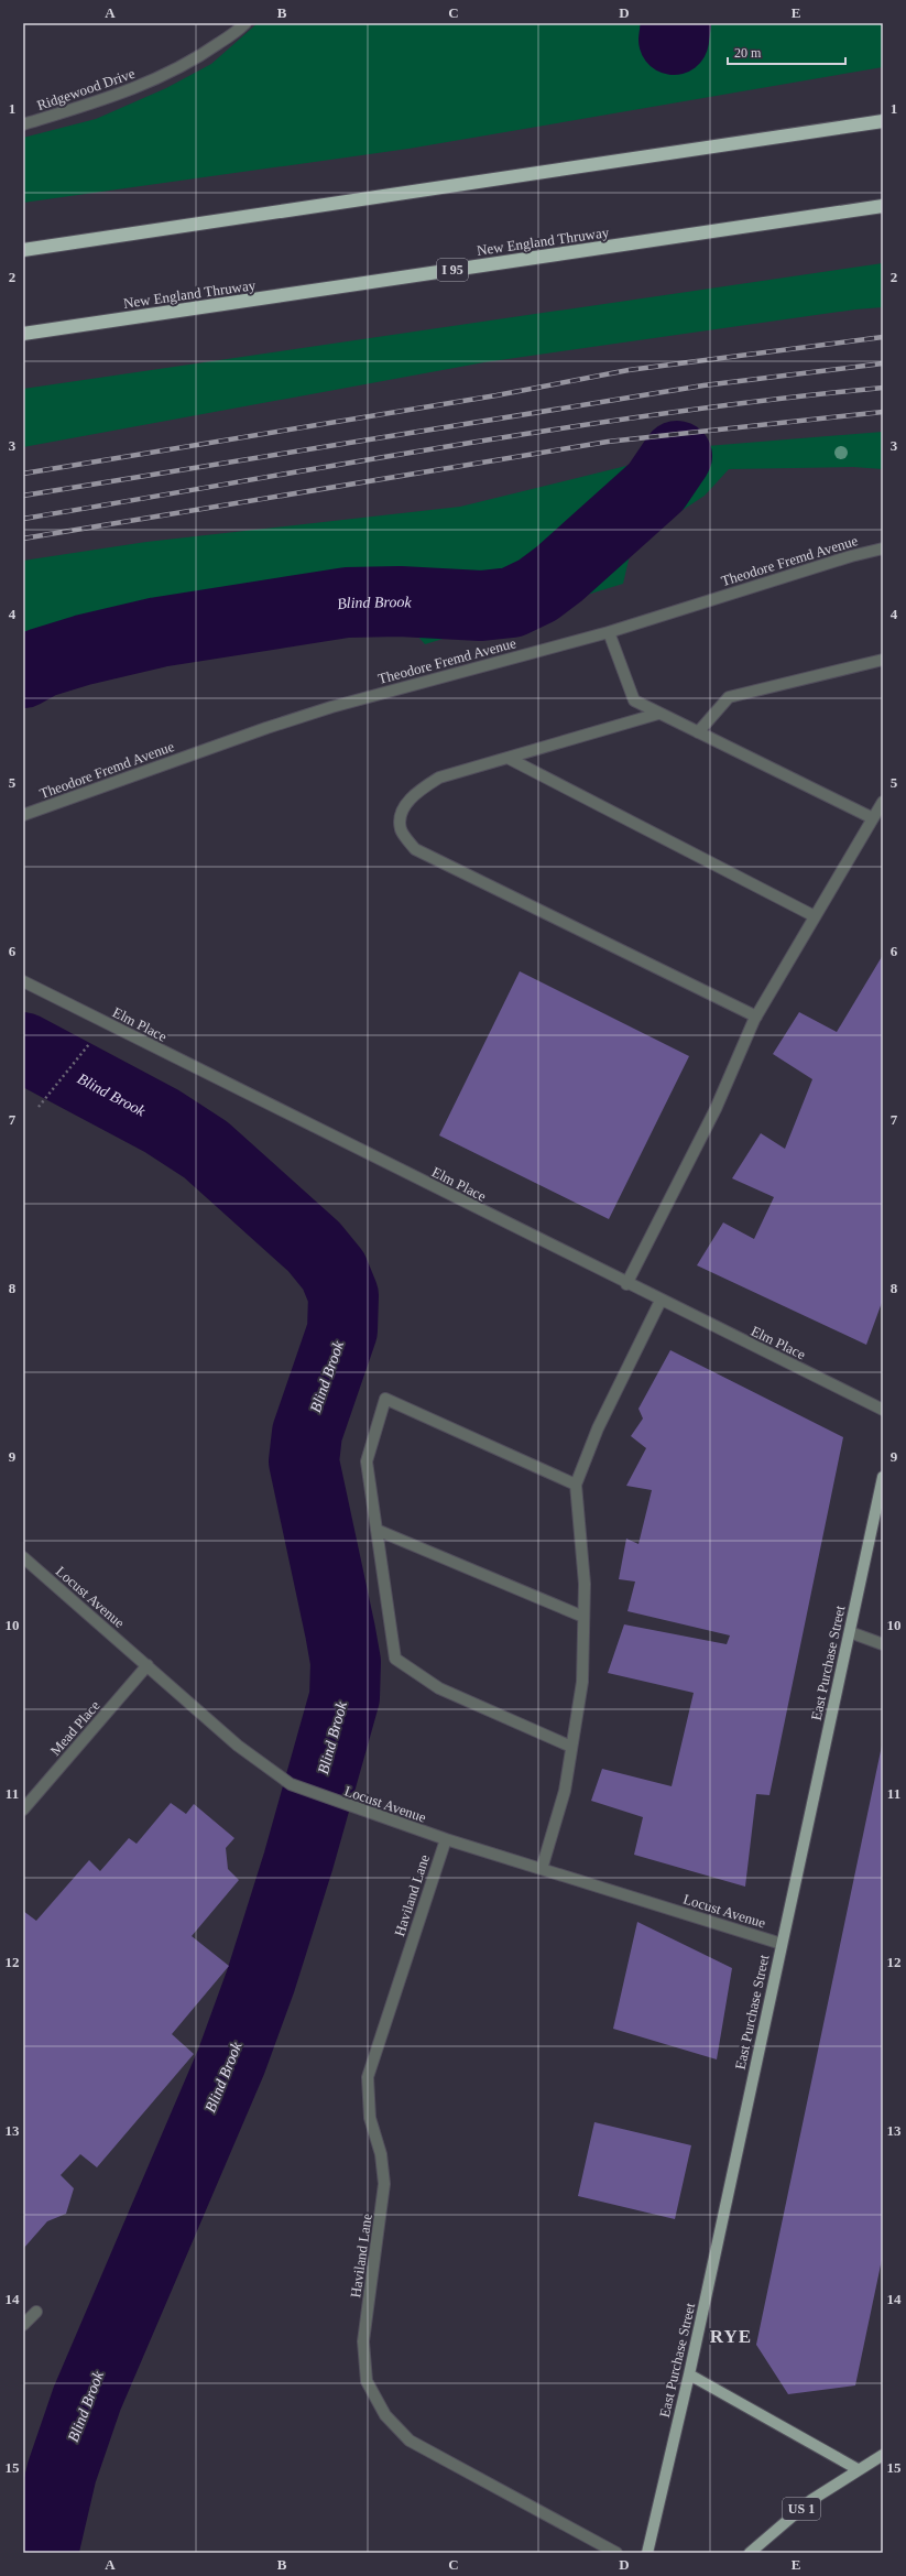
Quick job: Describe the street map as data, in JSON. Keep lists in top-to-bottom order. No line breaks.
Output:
{"streets":{"highway":["New England Thruway","I 95"],"main road":["East Purchase Street","US 1"],"street":["Ridgewood Drive","Theodore Fremd Avenue","Elm Place","Locust Avenue","Mead Place","Haviland Lane"]},"crossings":[["Locust Avenue","East Purchase Street"],["Locust Avenue","Mead Place"],["Locust Avenue","Haviland Lane"]],"districts":["RYE"],"water":["Blind Brook"],"scale_bar":"20 m","grid":{"columns":["A","B","C","D","E"],"rows":["1","2","3","4","5","6","7","8","9","10","11","12","13","14","15"]}}
